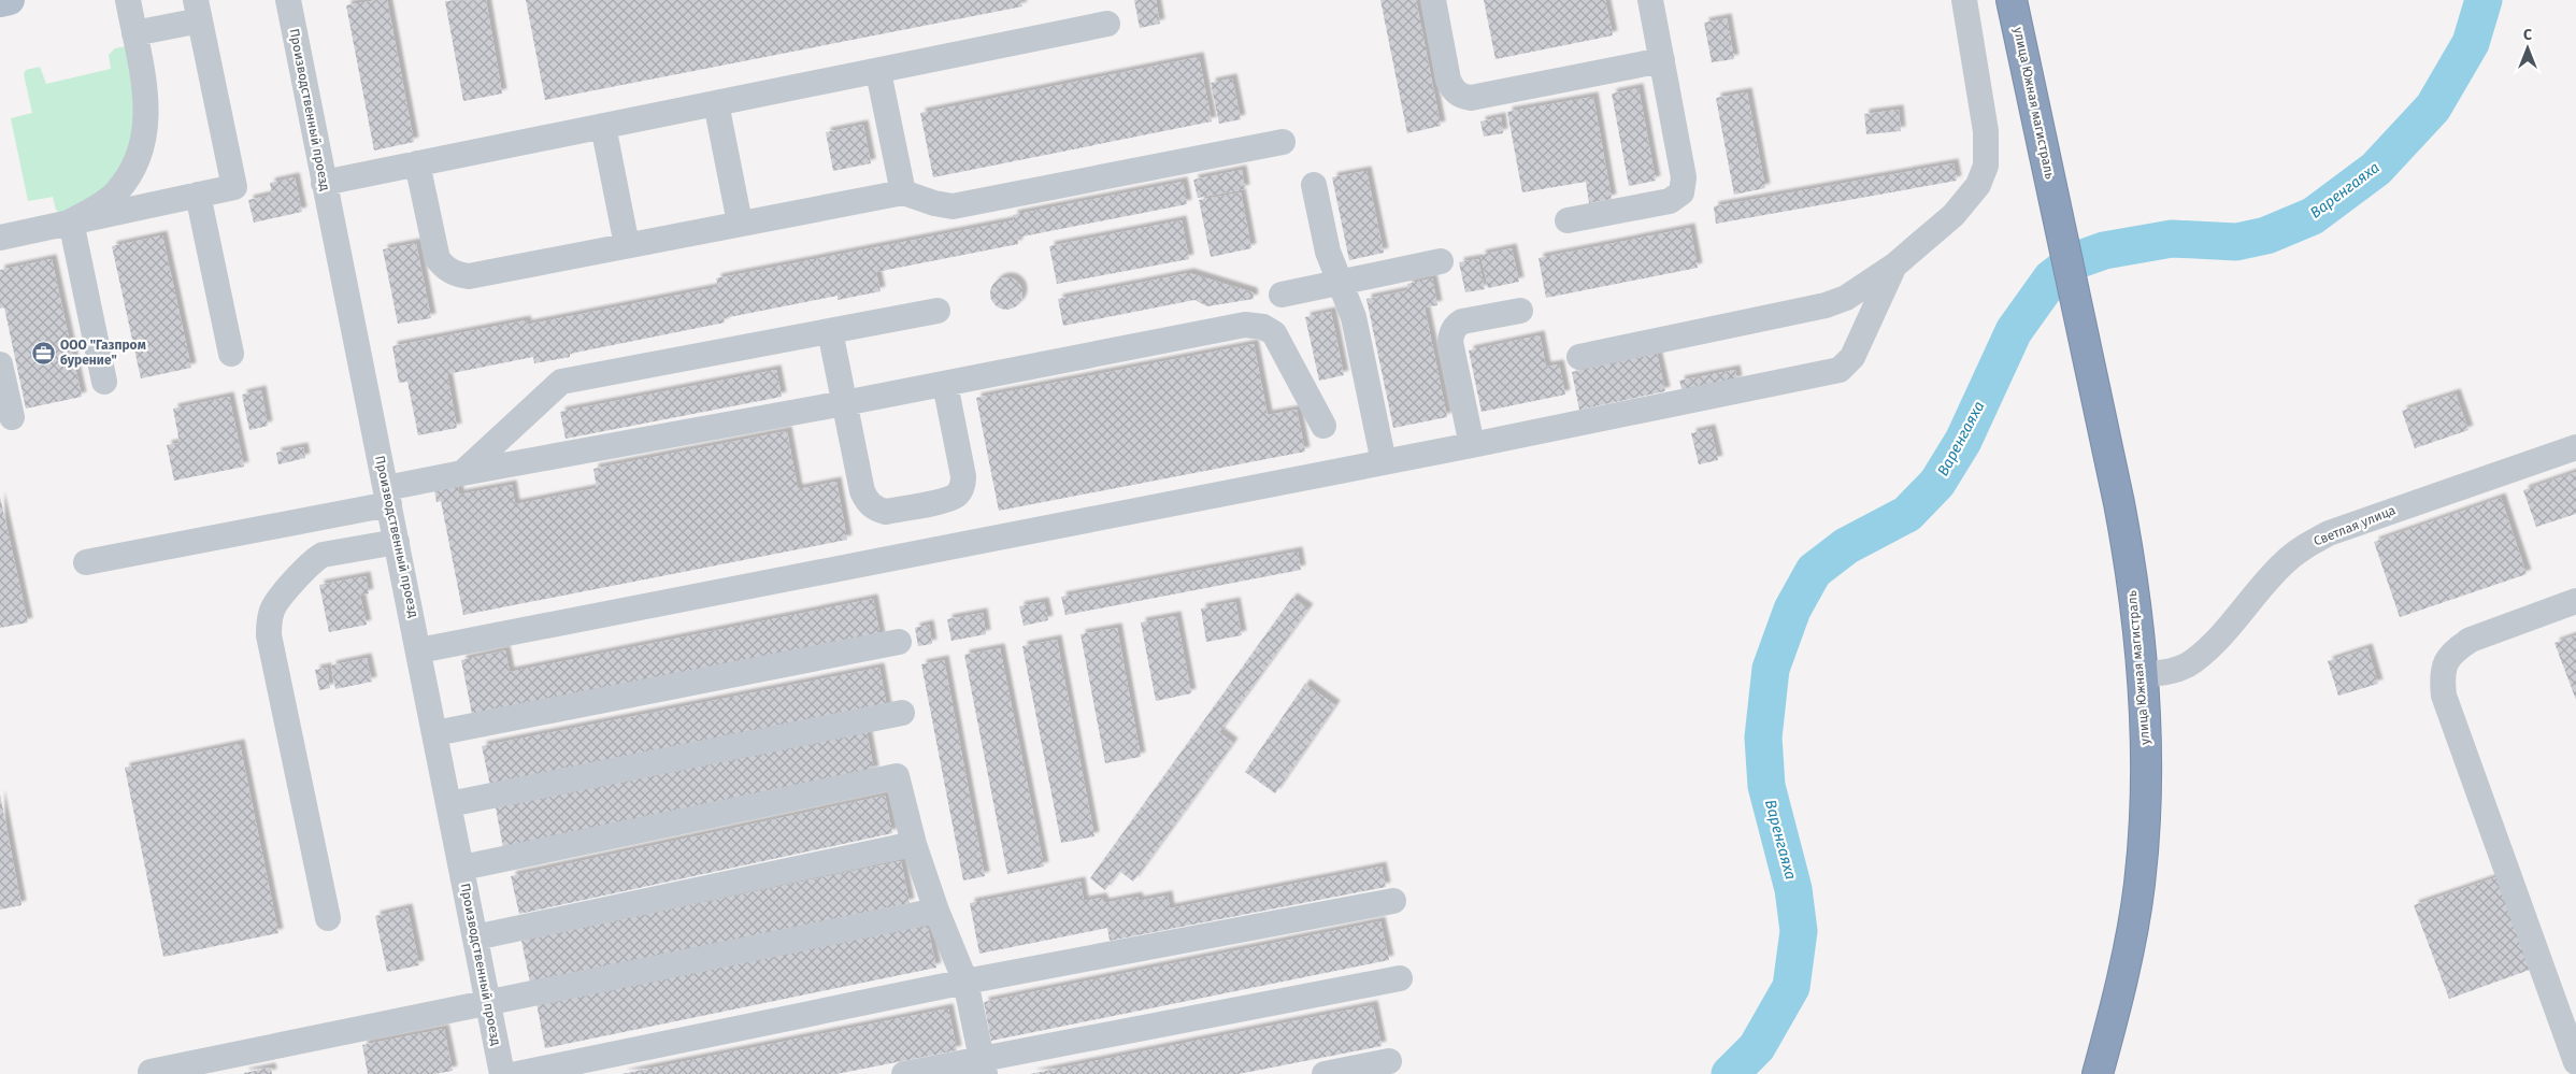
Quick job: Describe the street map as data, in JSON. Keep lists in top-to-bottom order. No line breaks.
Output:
{"streets":{"highway":["улица Южная магистраль"],"street":["Производственный проезд","Светлая улица"]},"crossings":[["улица Южная магистраль","Светлая улица"]],"water":["Варенгаяха"],"places":{"office":["ООО \"Газпром бурение\""]},"north":"top"}
